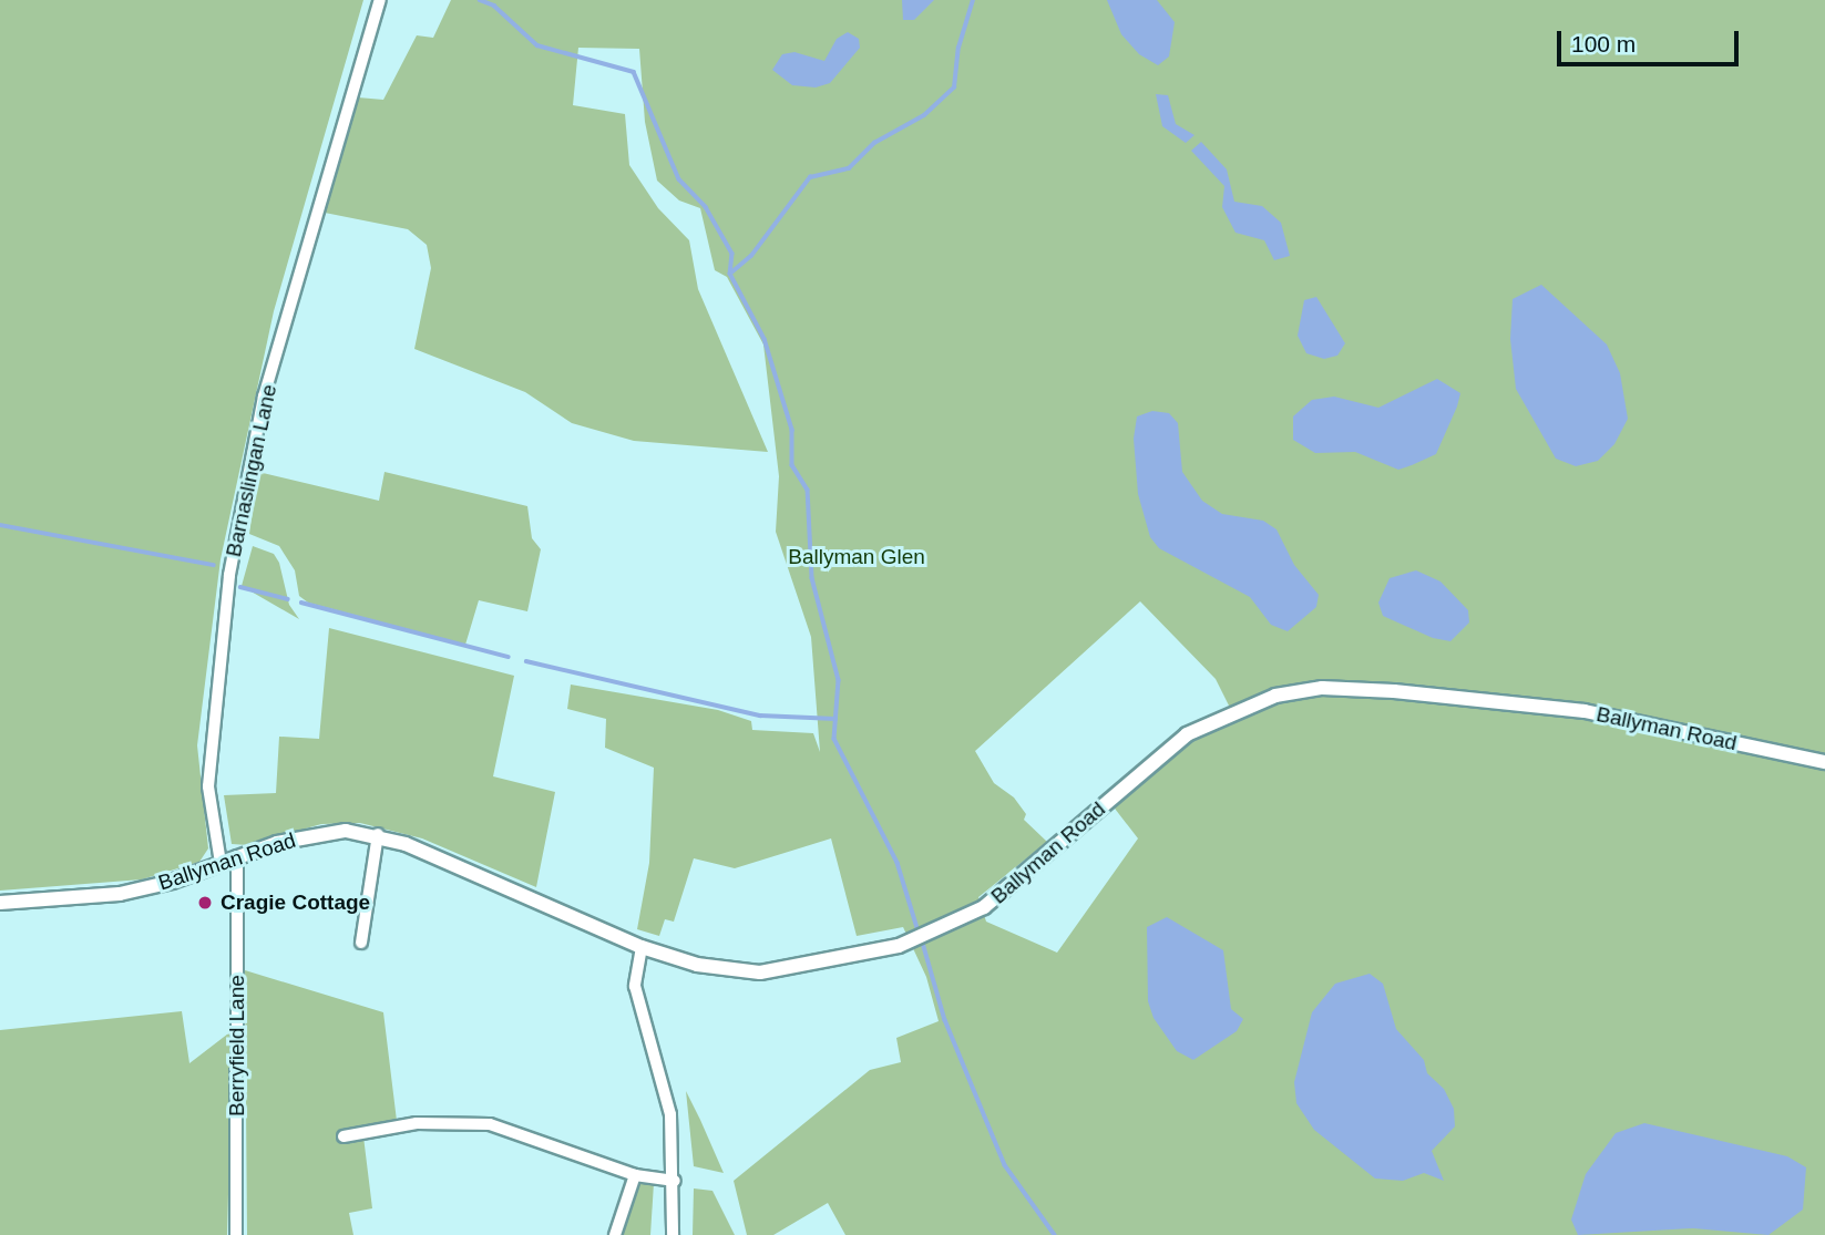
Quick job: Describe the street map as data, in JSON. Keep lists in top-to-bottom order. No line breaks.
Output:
{"streets":{"street":["Barnaslingan Lane","Ballyman Road","Berryfield Lane"]},"crossings":[["Barnaslingan Lane","Ballyman Road"],["Ballyman Road","Berryfield Lane"]],"parks":["Ballyman Glen"],"places":["Cragie Cottage"],"scale_bar":"100 m"}
